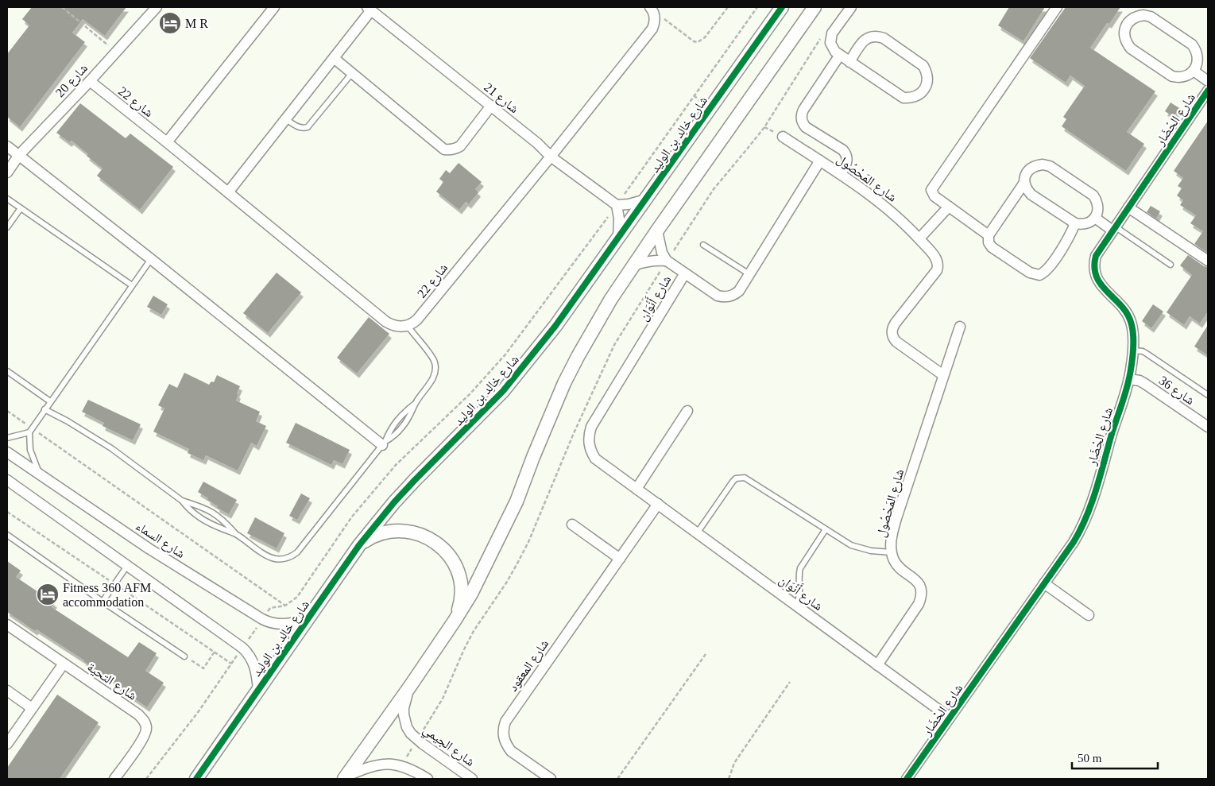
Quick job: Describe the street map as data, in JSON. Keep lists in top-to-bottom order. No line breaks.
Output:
{"streets":{"street":["شارع 20","شارع 21","شارع 22","شارع الحْضَار","شارع خالِد بن الوليد","شارع المَحْصُول","شارع أَنْوَان","شارع 36","شارع السماء","شارع المعقود","شارع التحية","شارع الجيمي"]},"crossings":[["شارع 20","شارع 22"],["شارع 21","شارع 22"],["شارع الحْضَار","شارع أَنْوَان"],["شارع الحْضَار","شارع 36"],["شارع خالِد بن الوليد","شارع السماء"],["شارع المَحْصُول","شارع أَنْوَان"],["شارع أَنْوَان","شارع المعقود"]],"places":{"hotel":["M R","Fitness 360 AFM accommodation"]},"scale_bar":"50 m"}
